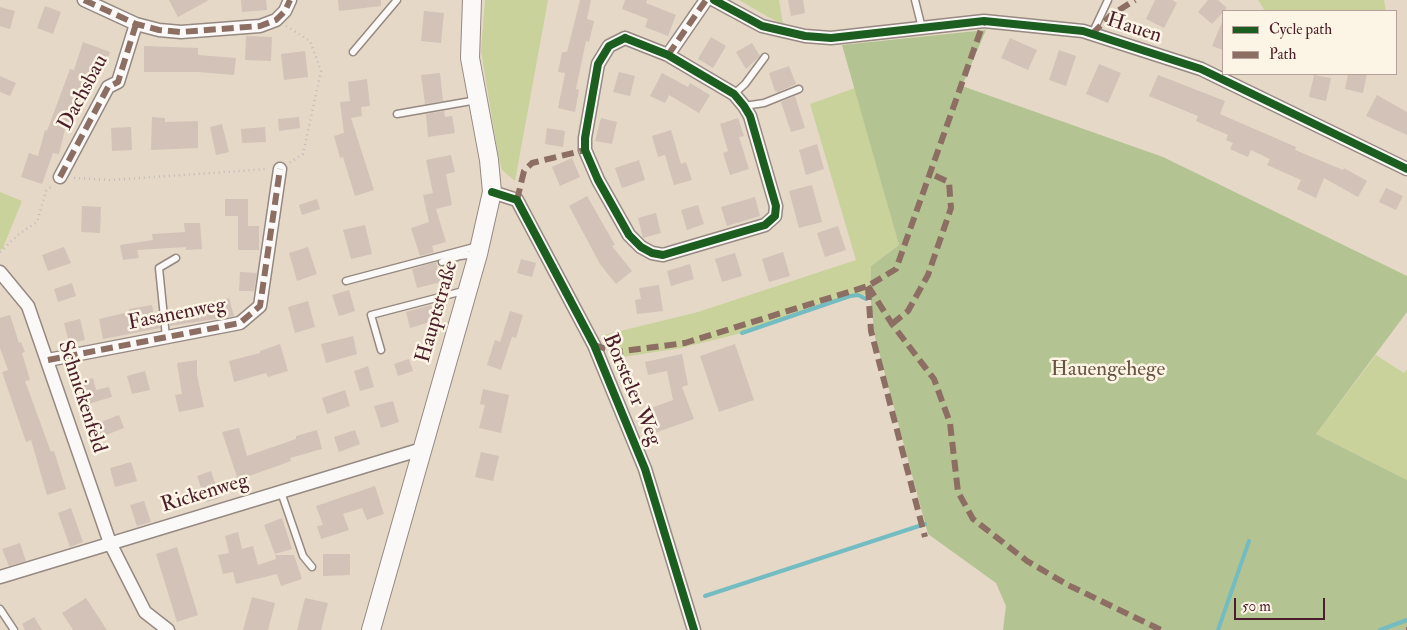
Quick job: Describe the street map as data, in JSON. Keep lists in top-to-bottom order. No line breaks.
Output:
{"streets":{"main road":["Hauptstraße"],"street":["Hauen","Dachsbau","Fasanenweg","Borsteler Weg","Schnickenfeld","Rickenweg"]},"crossings":[["Hauptstraße","Borsteler Weg"],["Hauptstraße","Rickenweg"],["Fasanenweg","Schnickenfeld"],["Schnickenfeld","Rickenweg"]],"parks":["Hauengehege"],"legend":["Cycle path","Path"],"scale_bar":"50 m"}
